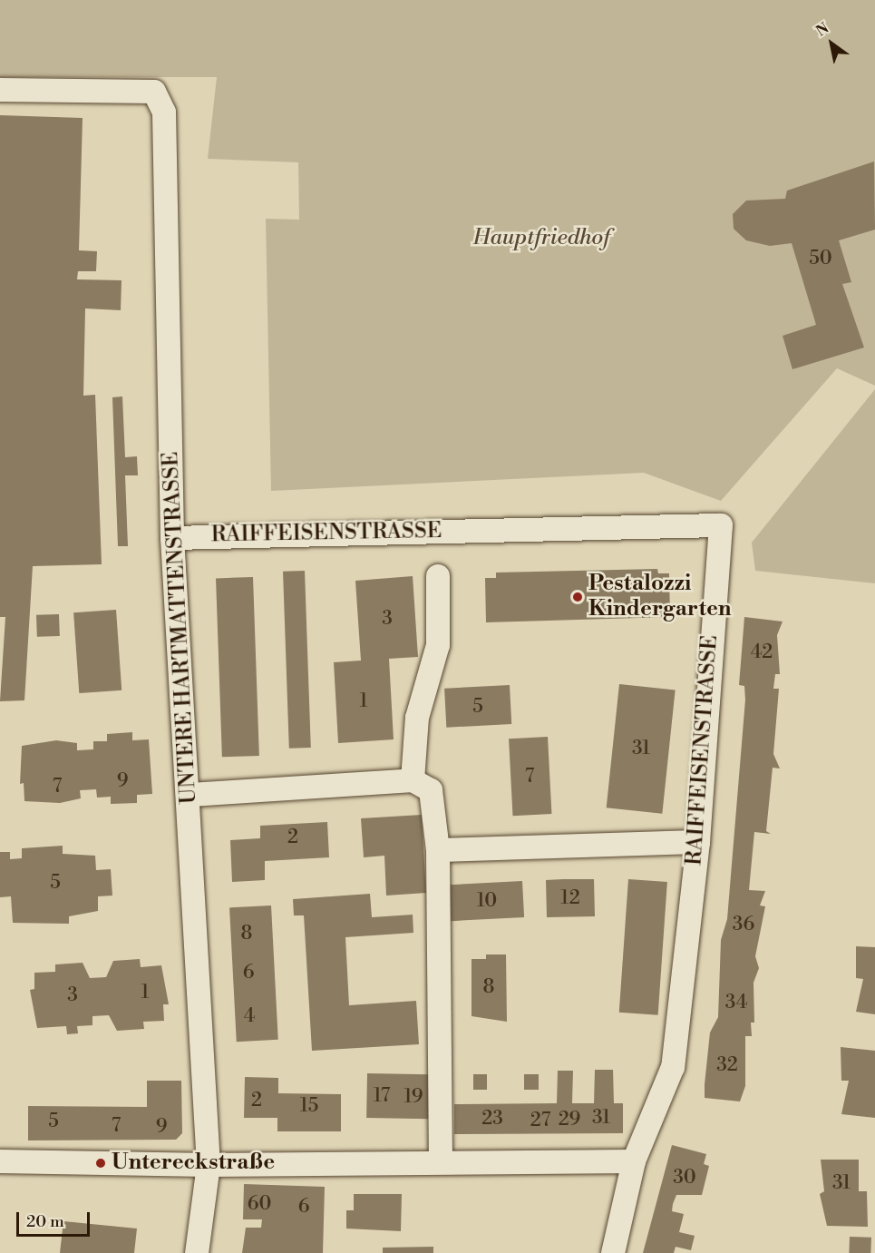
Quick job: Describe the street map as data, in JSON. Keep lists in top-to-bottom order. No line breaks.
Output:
{"streets":{"street":["RAIFFEISENSTRASSE","UNTERE HARTMATTENSTRASSE"]},"crossings":[["RAIFFEISENSTRASSE","UNTERE HARTMATTENSTRASSE"]],"parks":["Hauptfriedhof"],"places":["Pestalozzi Kindergarten","Untereckstraße"],"house_numbers":["50","3","42","1","5","31","7","9","7","2","5","12","10","36","8","6","8","1","3","34","4","32","17","19","2","15","31","23","29","27","5","7","9","30","31","60","6"],"scale_bar":"20 m","north":"top left"}
